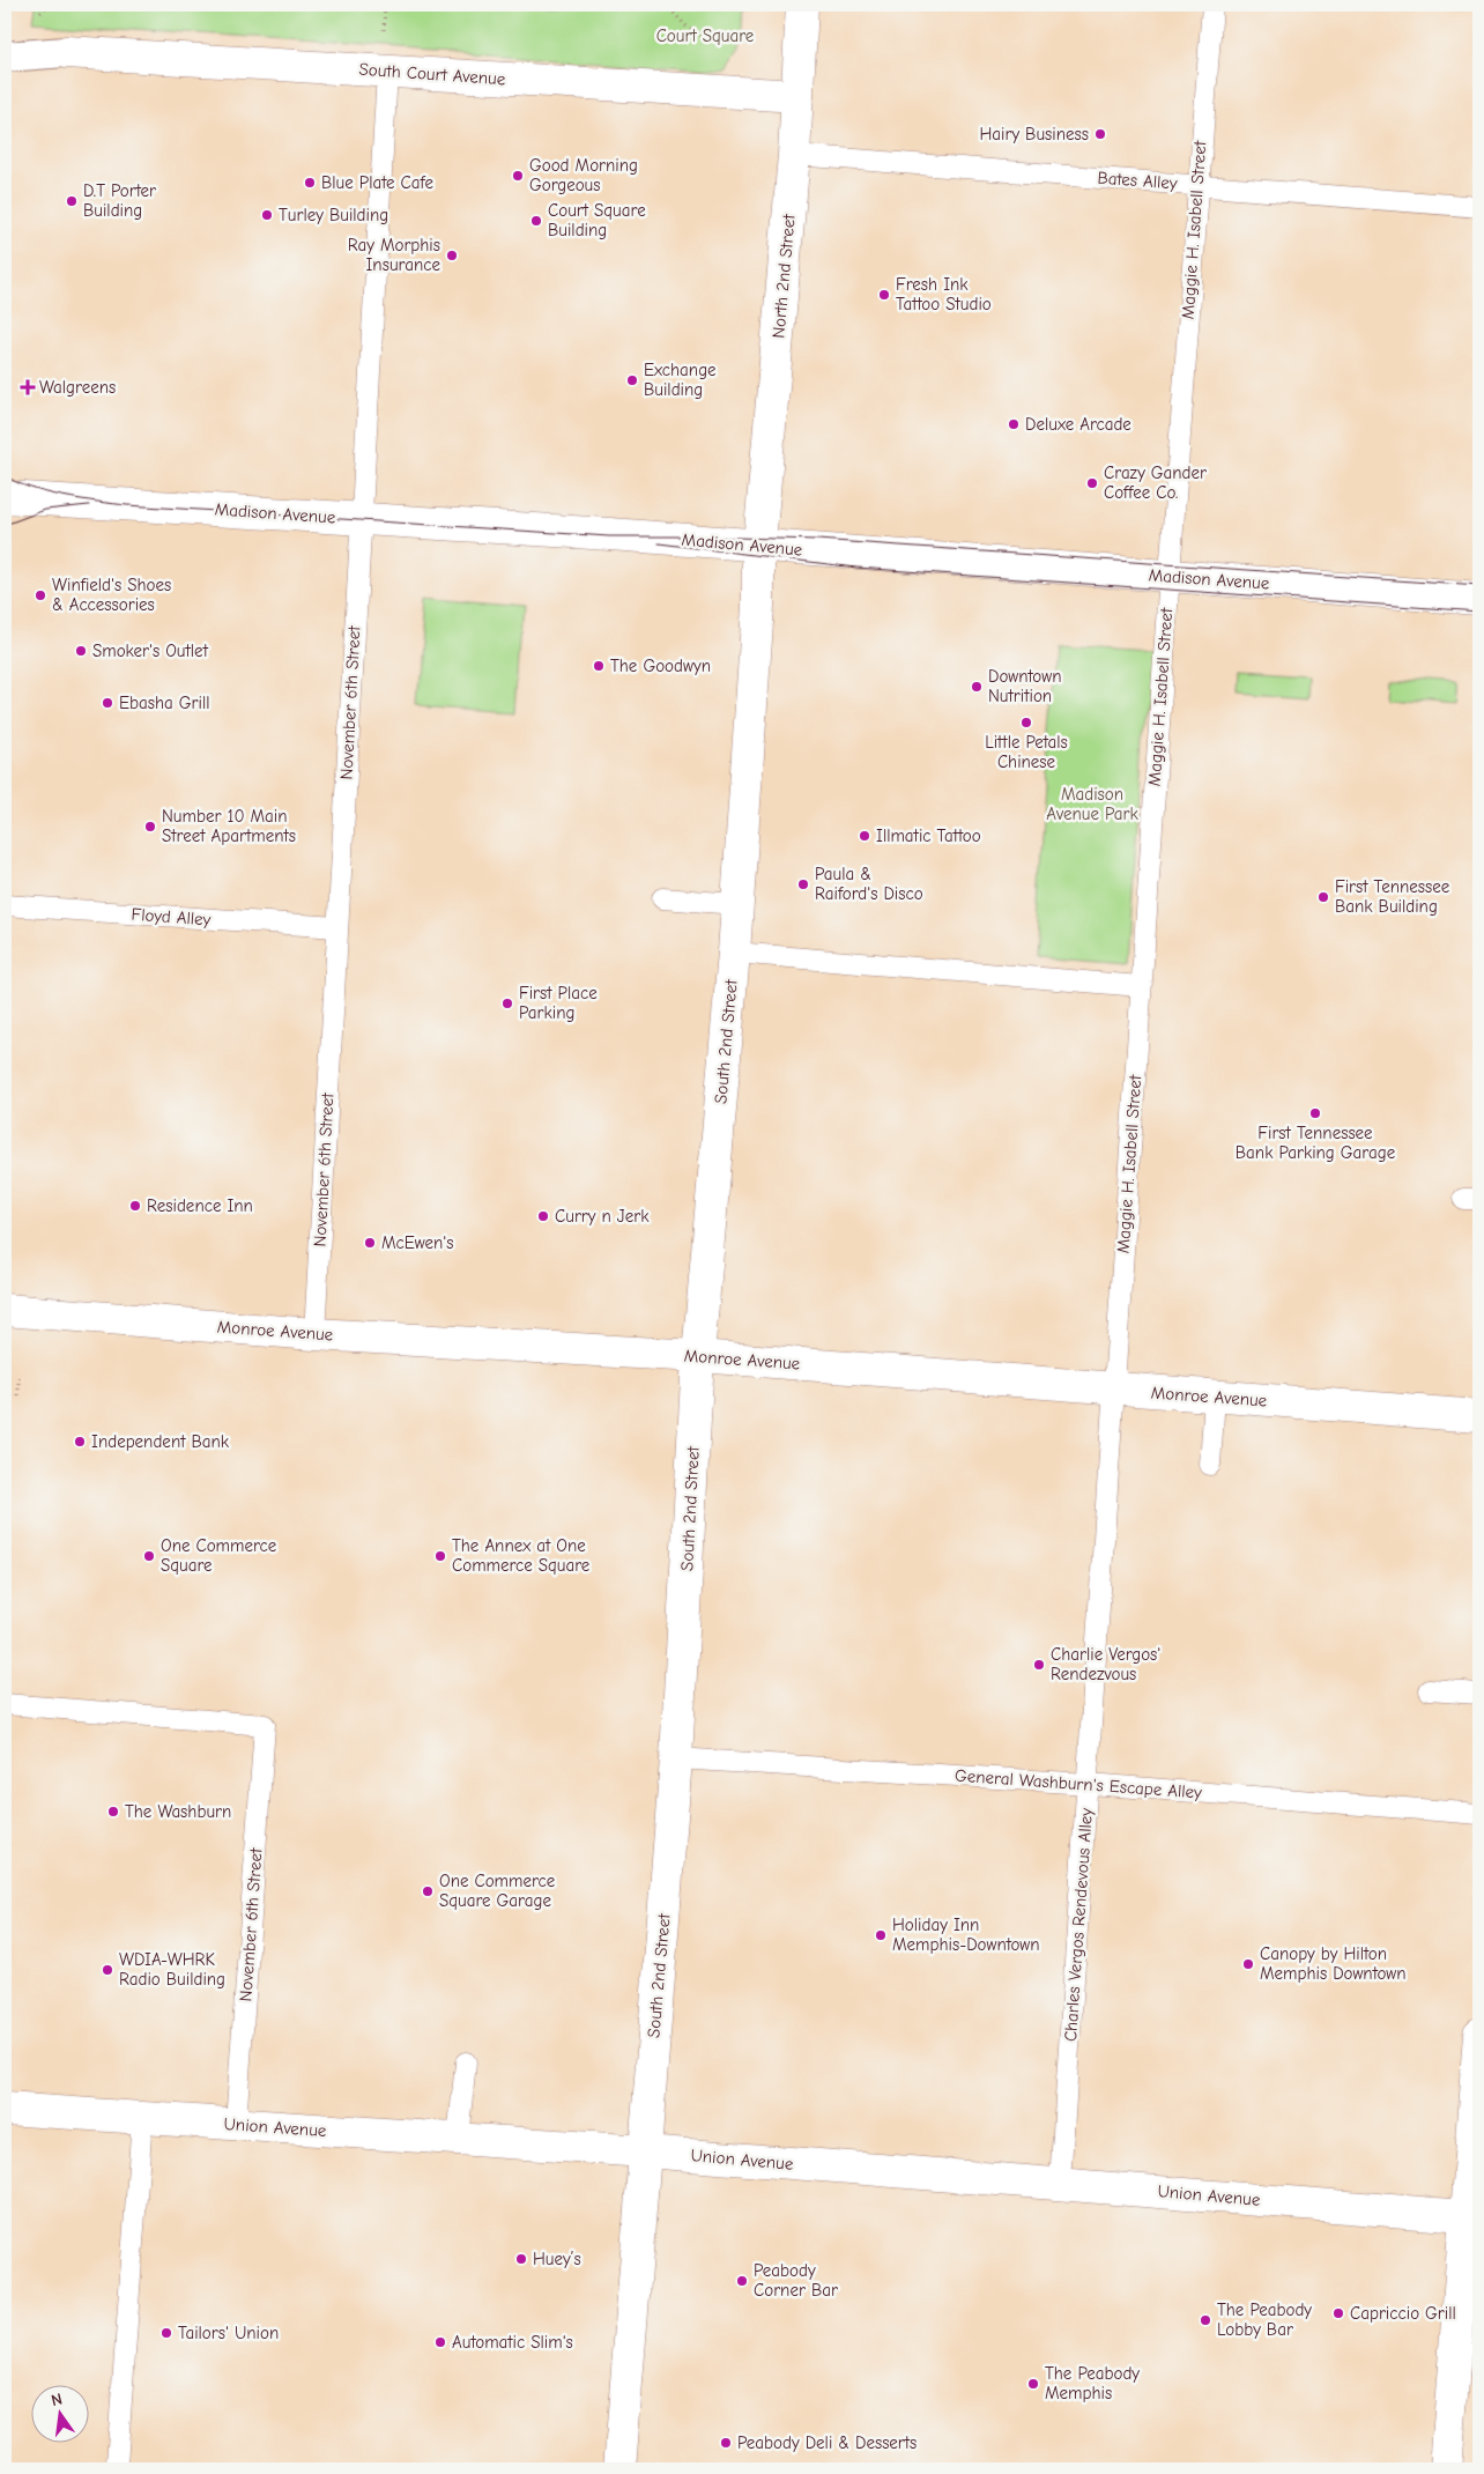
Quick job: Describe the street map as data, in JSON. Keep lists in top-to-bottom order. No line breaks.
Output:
{"streets":{"main road":["South Court Avenue","North 2nd Street","Madison Avenue","South 2nd Street","Monroe Avenue","Union Avenue"],"lane":["Bates Alley","Maggie H. Isabell Street","November 6th Street","Floyd Alley","General Washburn's Escape Alley","Charles Vergos Rendevous Alley"]},"crossings":[["South Court Avenue","North 2nd Street"],["South Court Avenue","November 6th Street"],["Bates Alley","Maggie H. Isabell Street"],["Bates Alley","North 2nd Street"],["Maggie H. Isabell Street","Madison Avenue"],["Maggie H. Isabell Street","Monroe Avenue"],["Maggie H. Isabell Street","Charles Vergos Rendevous Alley"],["North 2nd Street","Madison Avenue"],["North 2nd Street","South 2nd Street"],["Madison Avenue","November 6th Street"],["Madison Avenue","South 2nd Street"],["November 6th Street","Floyd Alley"],["November 6th Street","Monroe Avenue"],["November 6th Street","Union Avenue"],["South 2nd Street","Monroe Avenue"],["South 2nd Street","General Washburn's Escape Alley"],["South 2nd Street","Union Avenue"],["Monroe Avenue","Charles Vergos Rendevous Alley"],["General Washburn's Escape Alley","Charles Vergos Rendevous Alley"],["Charles Vergos Rendevous Alley","Union Avenue"]],"parks":["Court Square","Madison Avenue Park"],"places":{"other":["Hairy Business","Good Morning Gorgeous","Blue Plate Cafe","D.T Porter Building","Turley Building","Court Square Building","Ray Morphis Insurance","Fresh Ink Tattoo Studio","Exchange Building","Deluxe Arcade","Crazy Gander Coffee Co.","Winfield's Shoes & Accessories","Smoker's Outlet","The Goodwyn","Downtown Nutrition","Ebasha Grill","Little Petals Chinese","Number 10 Main Street Apartments","Illmatic Tattoo","Paula & Raiford's Disco","First Tennessee Bank Building","First Place Parking","First Tennessee Bank Parking Garage","Residence Inn","Curry n Jerk","McEwen's","Independent Bank","One Commerce Square","The Annex at One Commerce Square","Charlie Vergos' Rendezvous","The Washburn","One Commerce Square Garage","Holiday Inn Memphis-Downtown","Canopy by Hilton Memphis Downtown","WDIA-WHRK Radio Building","Huey’s","Peabody Corner Bar","Capriccio Grill","The Peabody Lobby Bar","Tailors' Union","Automatic Slim's","The Peabody Memphis","Peabody Deli & Desserts"],"health":["Walgreens"]},"north":"top"}
